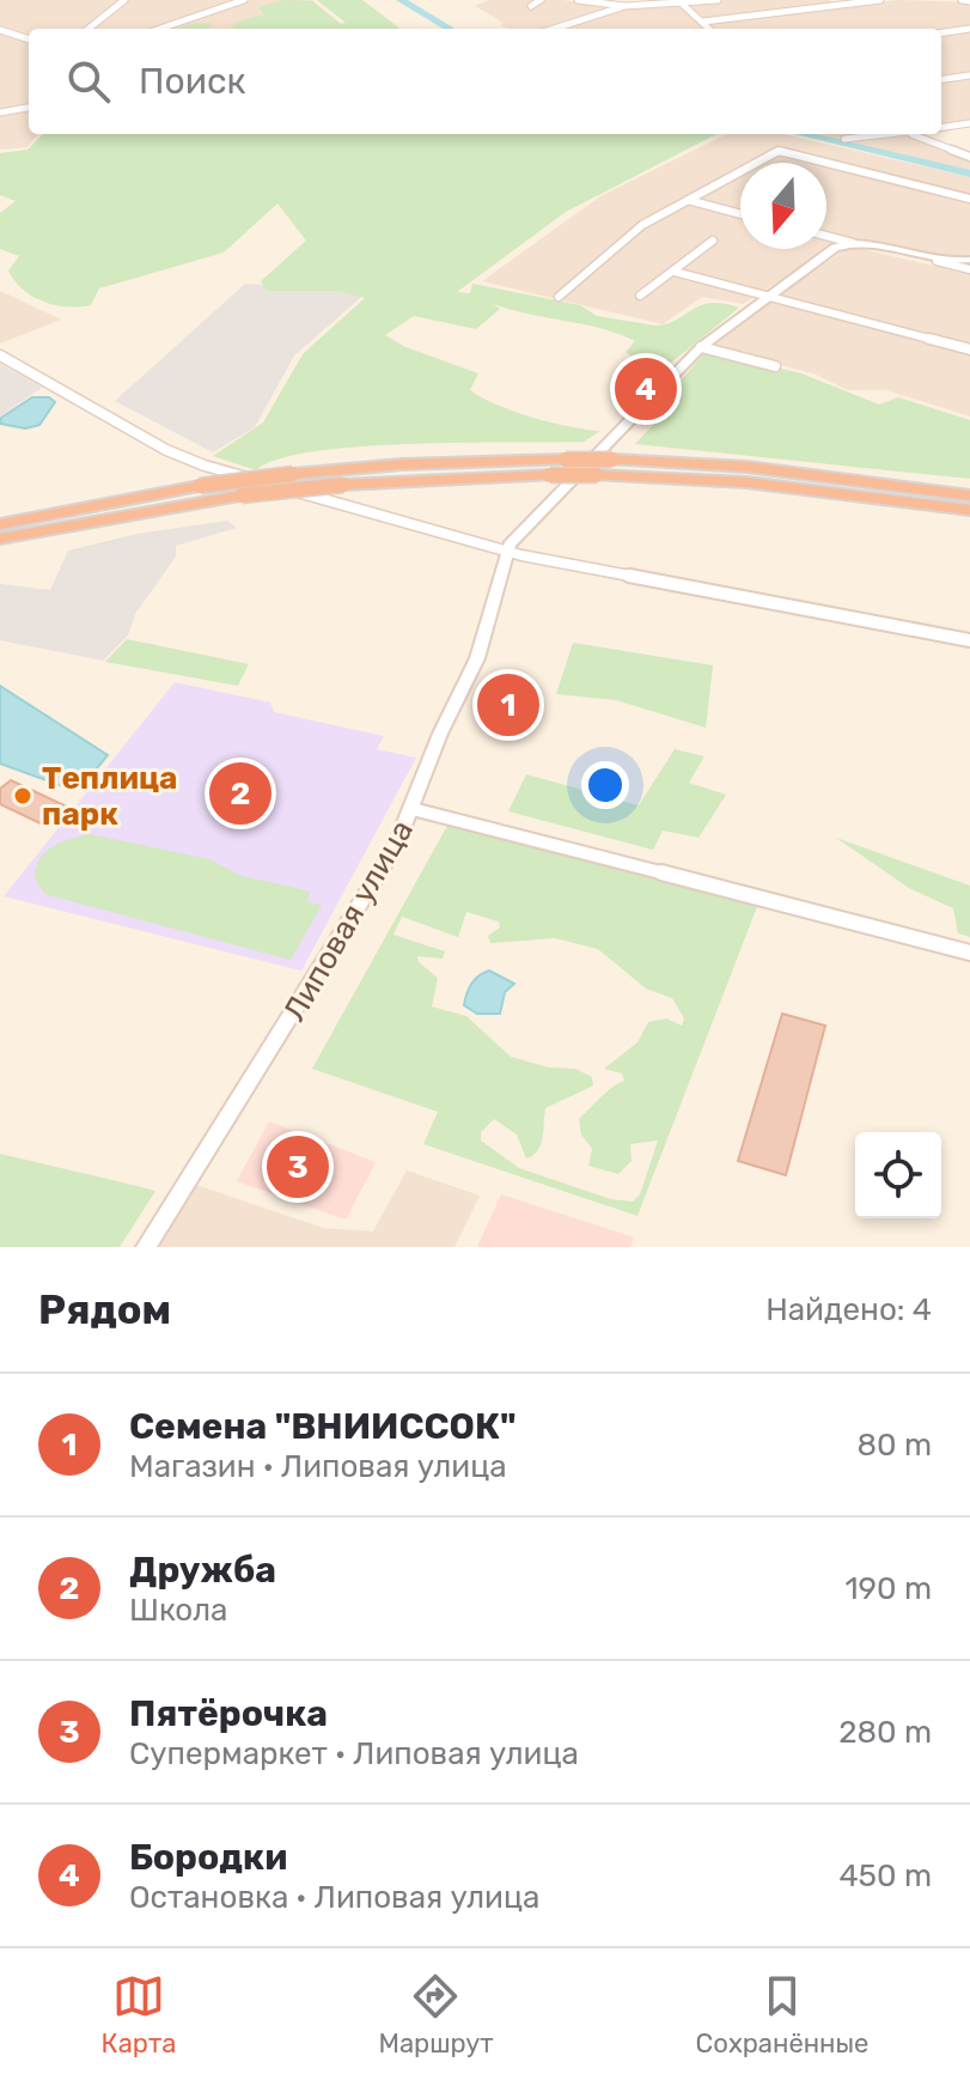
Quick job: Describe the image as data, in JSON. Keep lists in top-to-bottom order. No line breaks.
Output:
{"streets":{"street":["Липовая улица"]},"places":["Теплица парк"],"north":"bottom","page":{"search":"Поиск","pins":["4","1","2","3"],"heading":["Рядом","Найдено: 4"],"list":[{"mark":"1","name":"Семена \"ВНИИССОК\"","note":"Магазин · Липовая улица","value":"80 m"},{"mark":"2","name":"Дружба","note":"Школа","value":"190 m"},{"mark":"3","name":"Пятёрочка","note":"Супермаркет · Липовая улица","value":"280 m"},{"mark":"4","name":"Бородки","note":"Остановка · Липовая улица","value":"450 m"}],"nav":["Карта","Маршрут","Сохранённые"]}}
